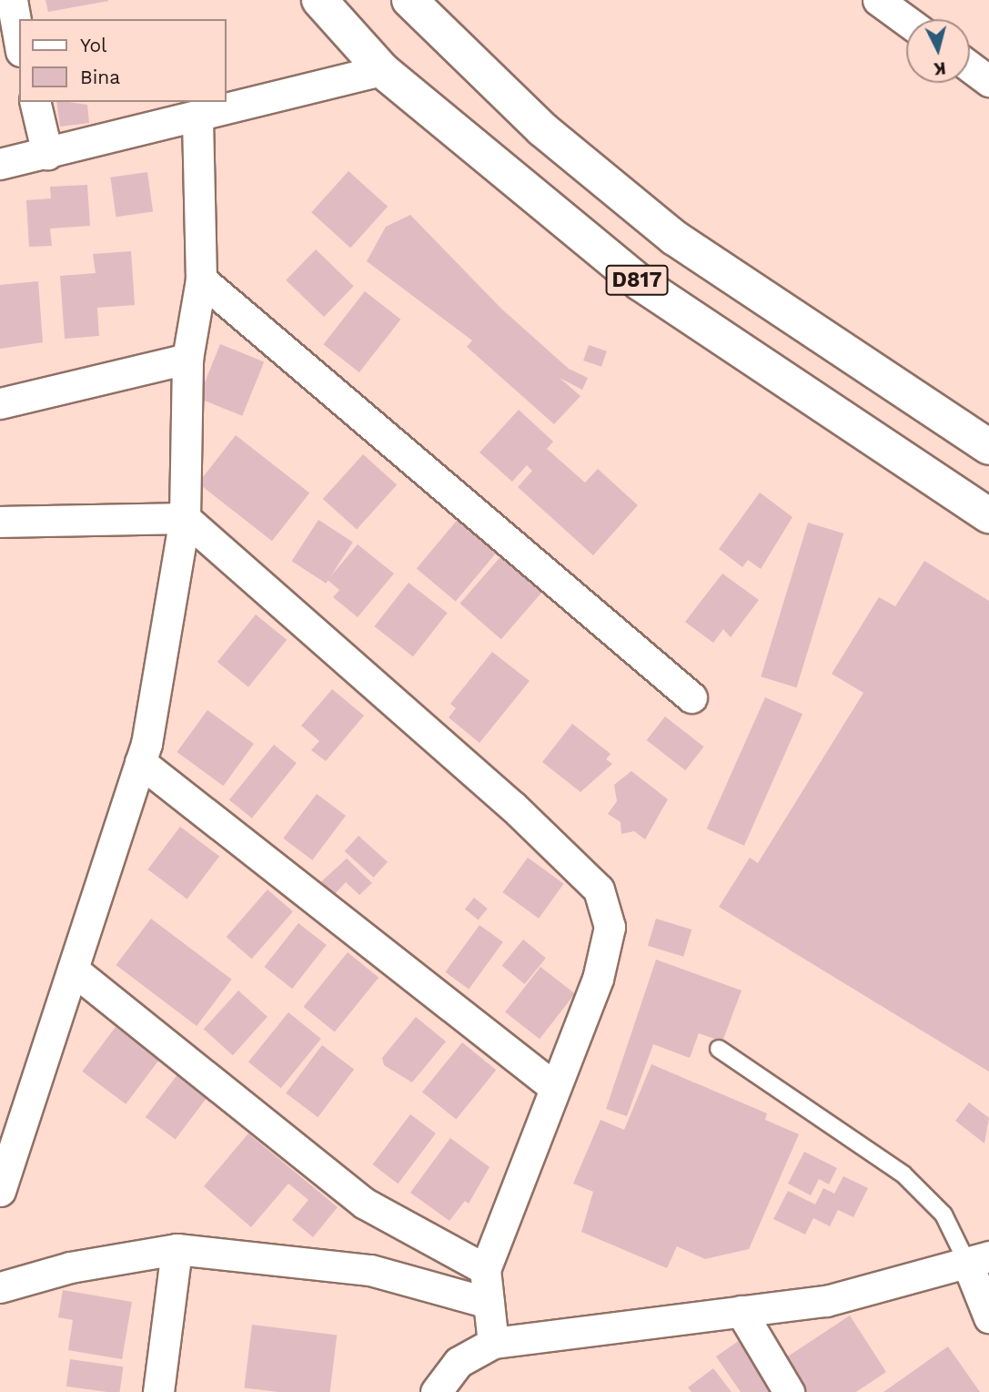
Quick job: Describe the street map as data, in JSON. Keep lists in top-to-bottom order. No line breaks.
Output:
{"streets":{"highway":["D817"]},"legend":["Yol","Bina"],"north":"bottom"}
